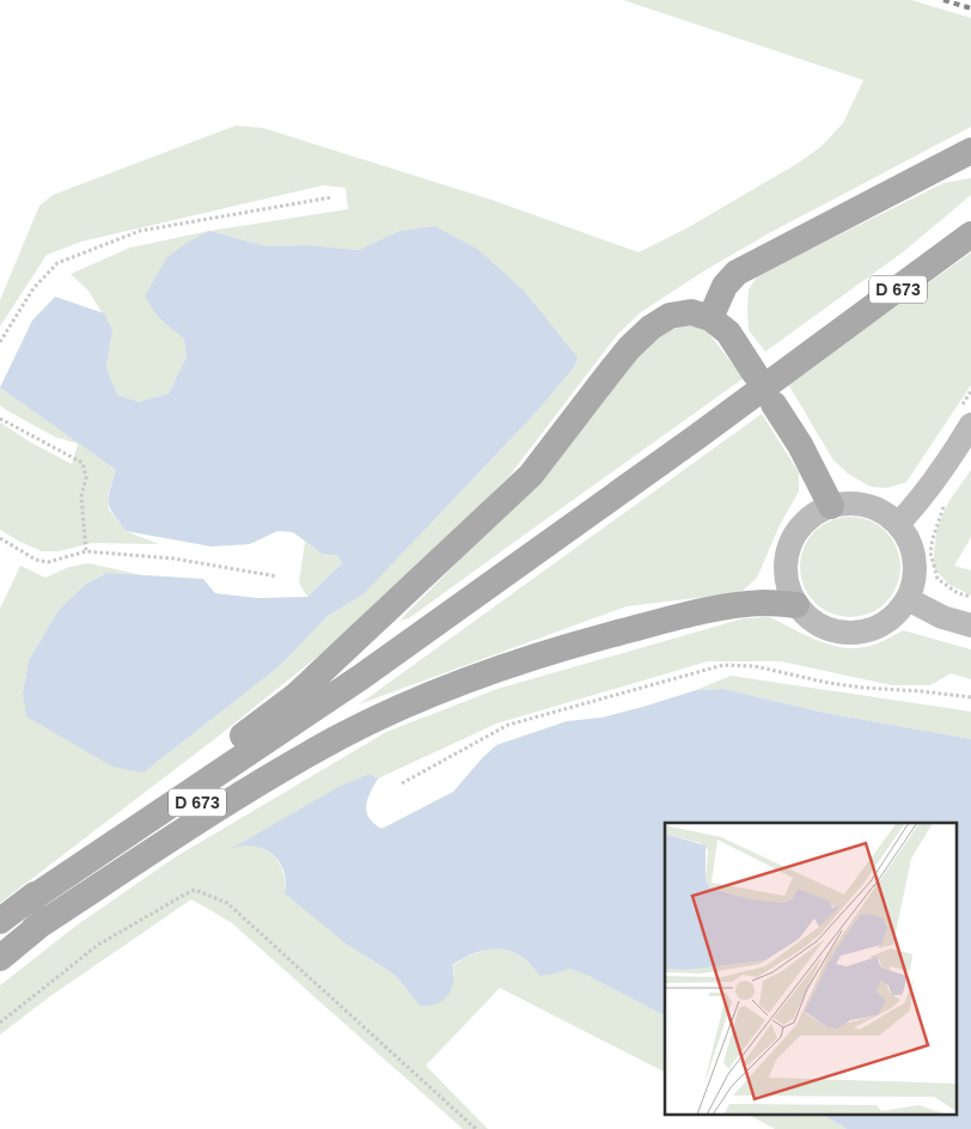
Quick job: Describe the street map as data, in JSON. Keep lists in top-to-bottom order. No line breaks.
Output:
{"streets":{"main road":["D 673"]}}
